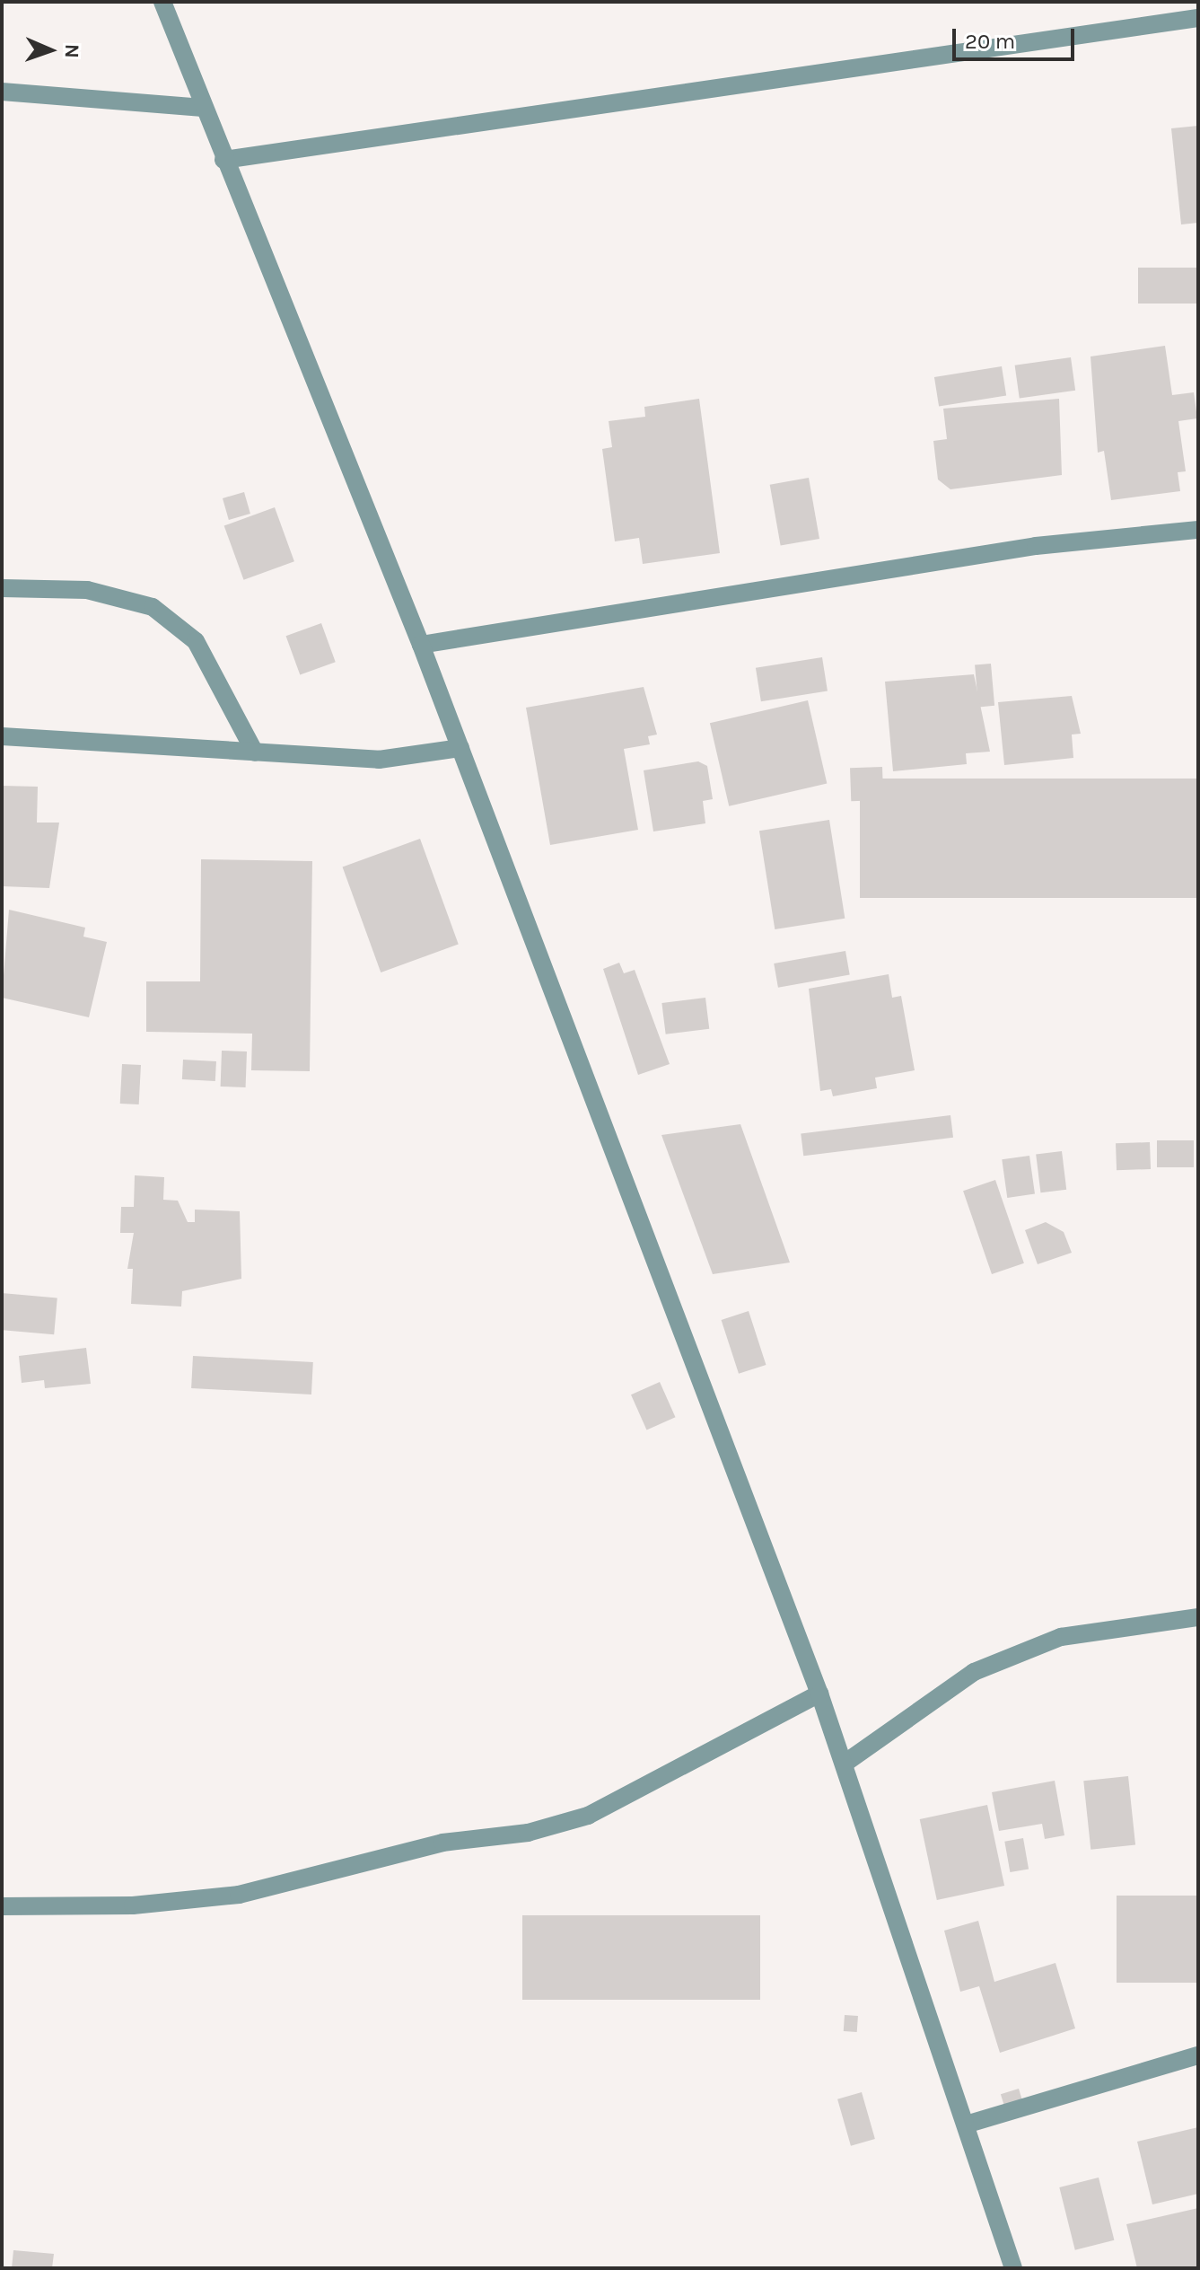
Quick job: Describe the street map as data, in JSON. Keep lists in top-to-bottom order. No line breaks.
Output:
{"scale_bar":"20 m","north":"right"}
